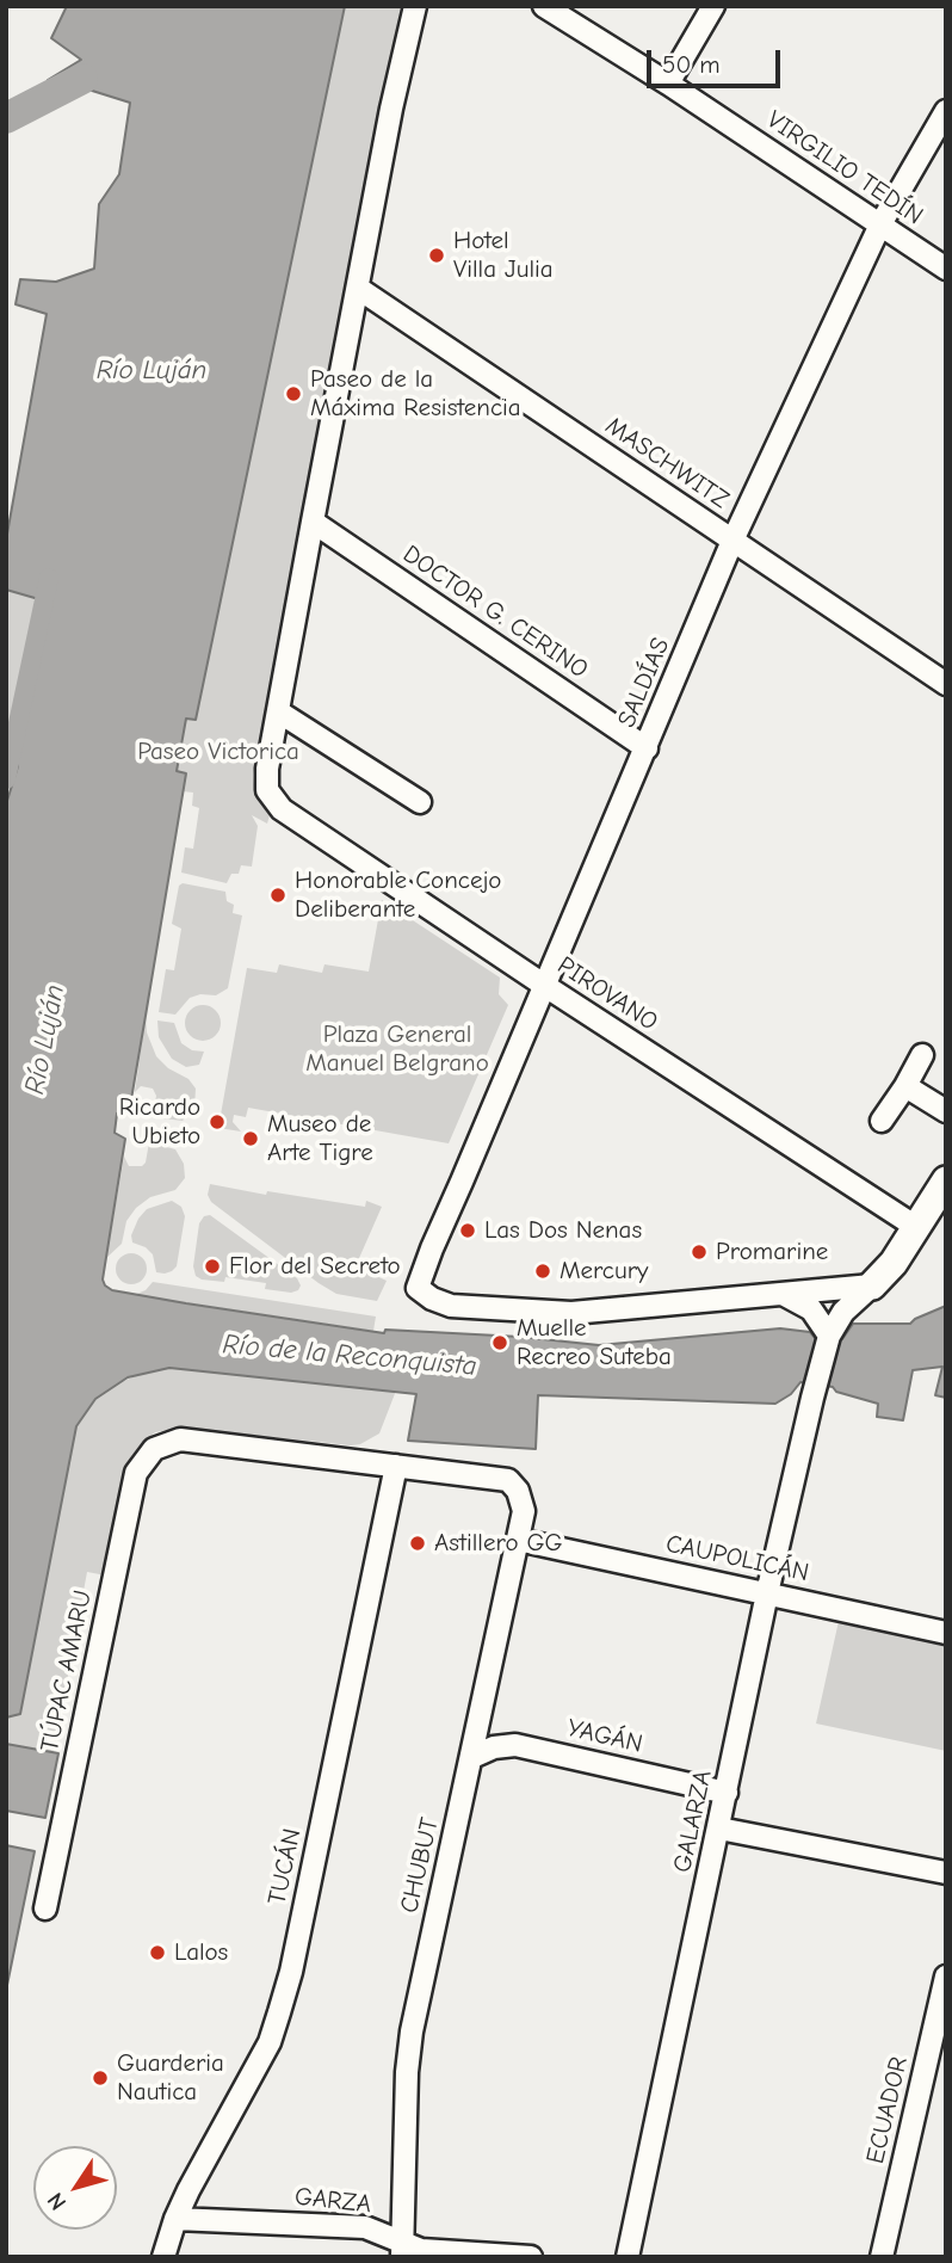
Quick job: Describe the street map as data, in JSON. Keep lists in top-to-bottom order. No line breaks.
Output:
{"streets":{"street":["VIRGILIO TEDÍN","MASCHWITZ","DOCTOR G. CERINO","SALDÍAS","PIROVANO","CAUPOLICÁN","TÚPAC AMARU","YAGÁN","GALARZA","CHUBUT","TUCÁN","ECUADOR","GARZA"]},"crossings":[["VIRGILIO TEDÍN","SALDÍAS"],["MASCHWITZ","SALDÍAS"],["DOCTOR G. CERINO","SALDÍAS"],["SALDÍAS","PIROVANO"],["CAUPOLICÁN","GALARZA"],["CAUPOLICÁN","CHUBUT"],["TÚPAC AMARU","CHUBUT"],["TÚPAC AMARU","TUCÁN"],["YAGÁN","GALARZA"],["YAGÁN","CHUBUT"],["CHUBUT","TUCÁN"],["CHUBUT","GARZA"],["TUCÁN","GARZA"]],"water":["Río Luján","Río de la Reconquista"],"parks":["Paseo Victorica","Plaza General Manuel Belgrano"],"places":["Hotel Villa Julia","Paseo de la Máxima Resistencia","Honorable Concejo Deliberante","Ricardo Ubieto","Museo de Arte Tigre","Las Dos Nenas","Promarine","Flor del Secreto","Mercury","Muelle Recreo Suteba","Astillero GG","Lalos","Guarderia Nautica"],"scale_bar":"50 m","north":"bottom left"}
